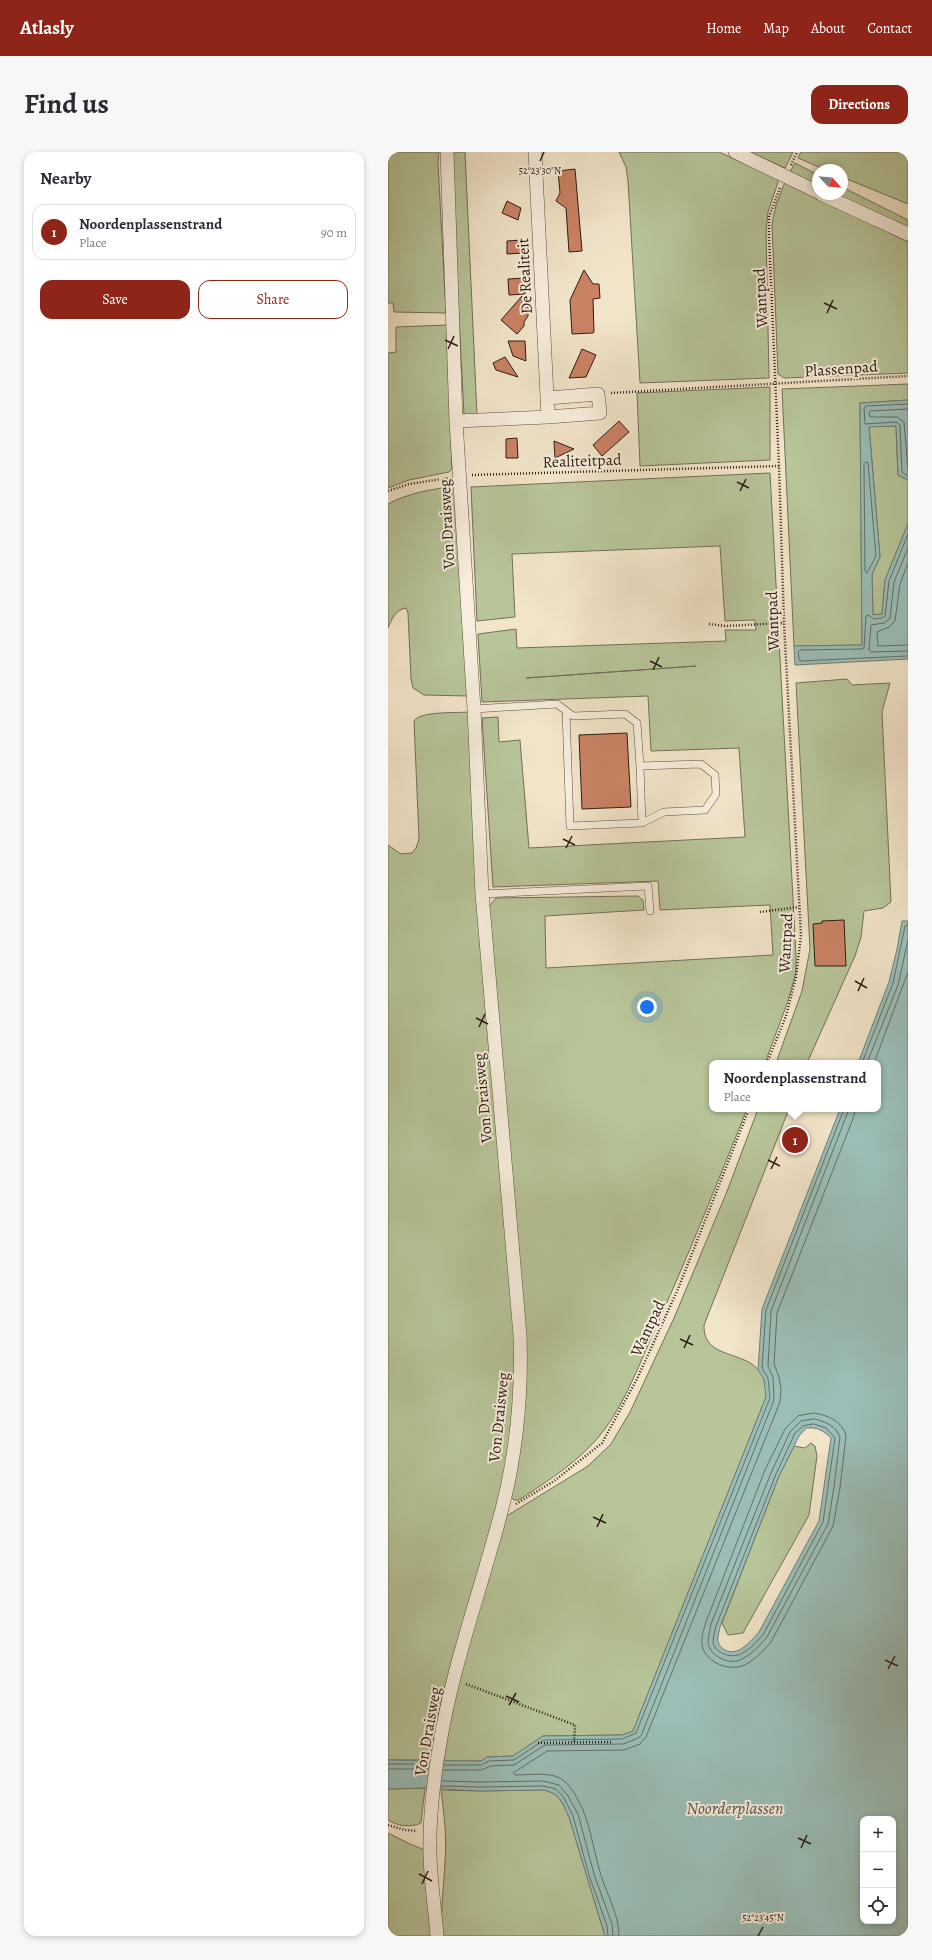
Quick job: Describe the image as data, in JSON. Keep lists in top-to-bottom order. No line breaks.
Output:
{"streets":{"street":["De Realiteit","Von Draisweg"],"path":["Wantpad","Plassenpad","Realiteitpad"]},"crossings":[["Wantpad","Plassenpad"],["Wantpad","Realiteitpad"],["Wantpad","Von Draisweg"],["Realiteitpad","Von Draisweg"]],"water":["Noorderplassen"],"north":"bottom right","page":{"header":"Atlasly","nav":["Home","Map","About","Contact"],"title":"Find us","buttons":["Directions",["Save","Share"]],"heading":"Nearby","list":[{"mark":"1","name":"Noordenplassenstrand","note":"Place","value":"90 m"}],"popup":["Noordenplassenstrand","Place"],"pins":"1","map_buttons":["+","−"]},"coordinates":["52°23'30\"N","52°23'45\"N"]}
